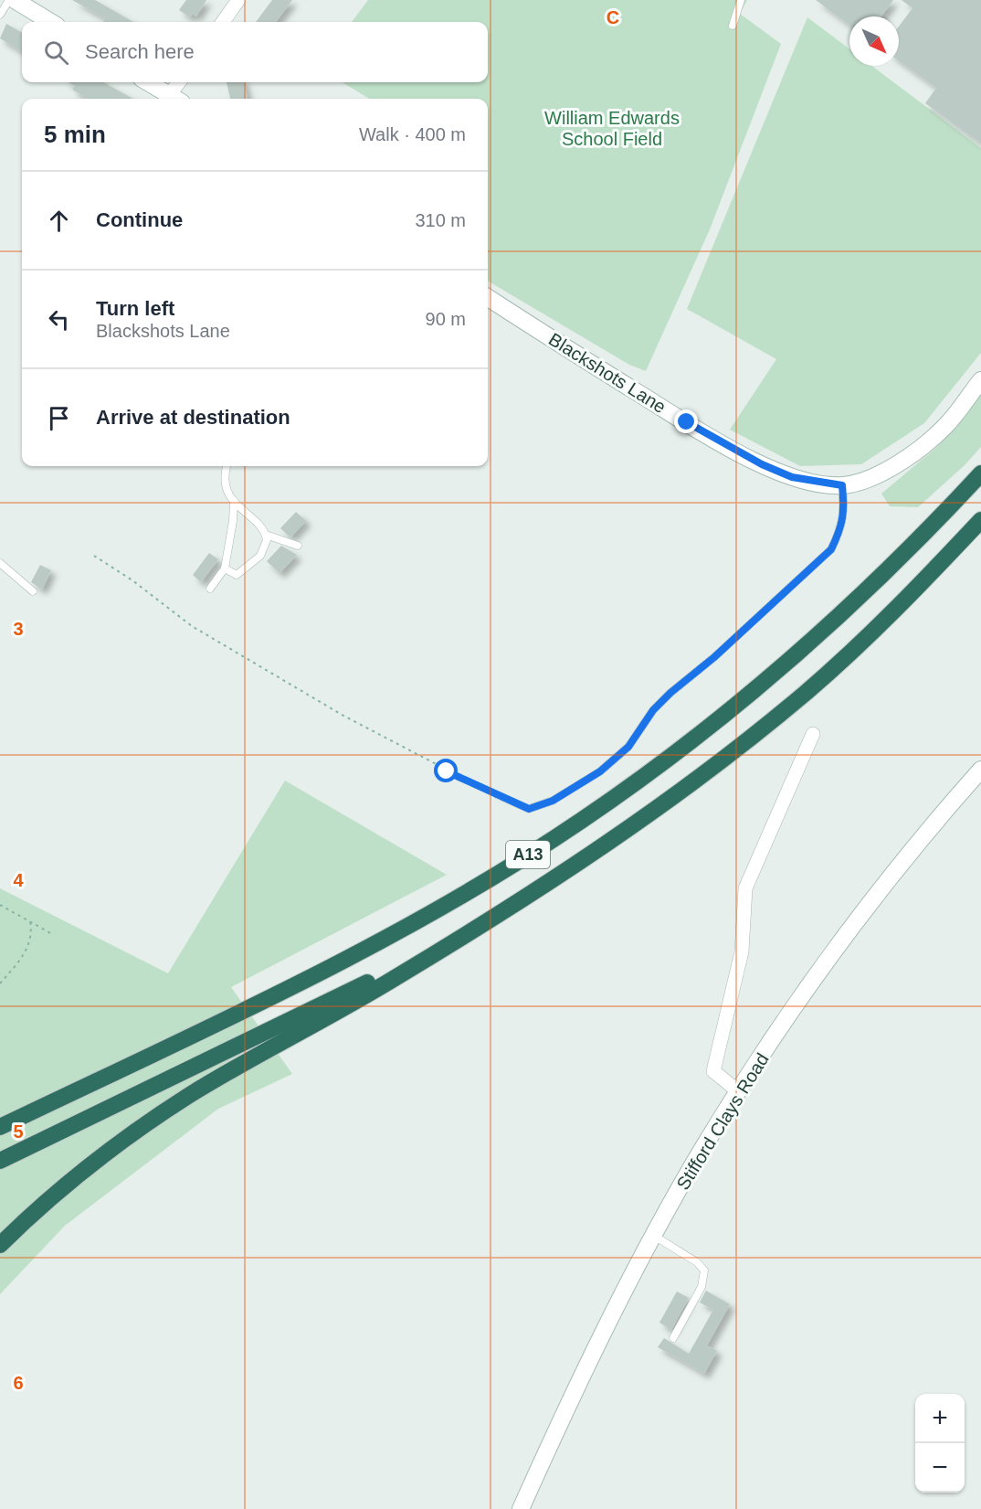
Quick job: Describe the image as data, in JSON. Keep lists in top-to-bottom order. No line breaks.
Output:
{"streets":{"highway":["A13"],"street":["Blackshots Lane","Stifford Clays Road"]},"parks":["William Edwards School Field"],"north":"bottom right","page":{"search":"Search here","heading":["5 min","Walk · 400 m"],"list":[["Continue","310 m"],["Turn left","Blackshots Lane","90 m"],"Arrive at destination"],"map_buttons":["+","−"]},"grid":{"columns":["C"],"rows":["3","4","5","6"]}}
